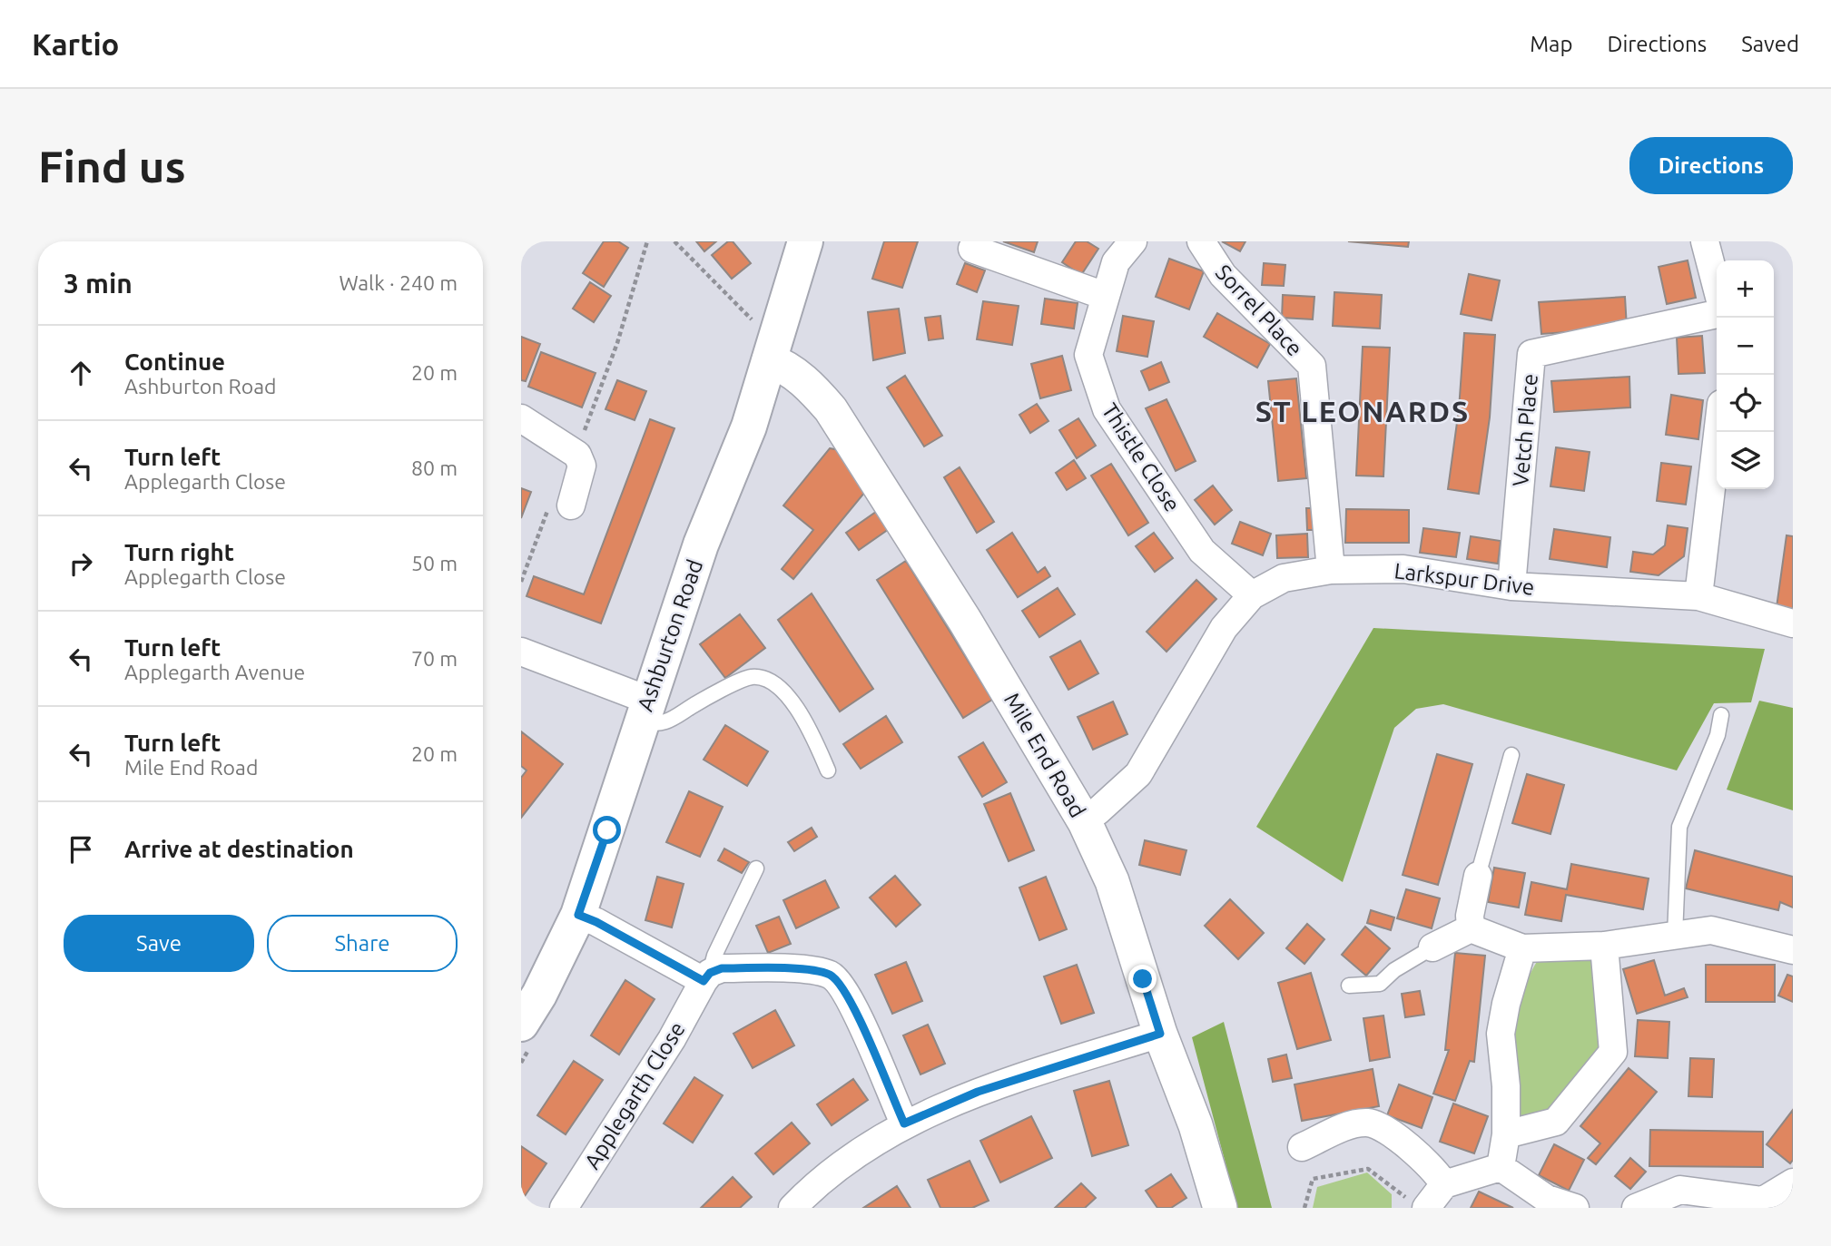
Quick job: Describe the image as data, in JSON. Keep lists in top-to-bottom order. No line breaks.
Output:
{"streets":{"main road":["Ashburton Road"],"street":["Sorrel Place","Vetch Place","Thistle Close","Larkspur Drive","Mile End Road","Applegarth Close"]},"crossings":[["Sorrel Place","Larkspur Drive"],["Vetch Place","Larkspur Drive"],["Thistle Close","Larkspur Drive"],["Ashburton Road","Mile End Road"]],"districts":["ST LEONARDS"],"page":{"header":"Kartio","nav":["Map","Directions","Saved"],"buttons":["Directions",["Save","Share"]],"title":"Find us","heading":["3 min","Walk · 240 m"],"map_buttons":["+","−"],"list":[["Continue","Ashburton Road","20 m"],["Turn left","Applegarth Close","80 m"],["Turn right","Applegarth Close","50 m"],["Turn left","Applegarth Avenue","70 m"],["Turn left","Mile End Road","20 m"],"Arrive at destination"]}}
